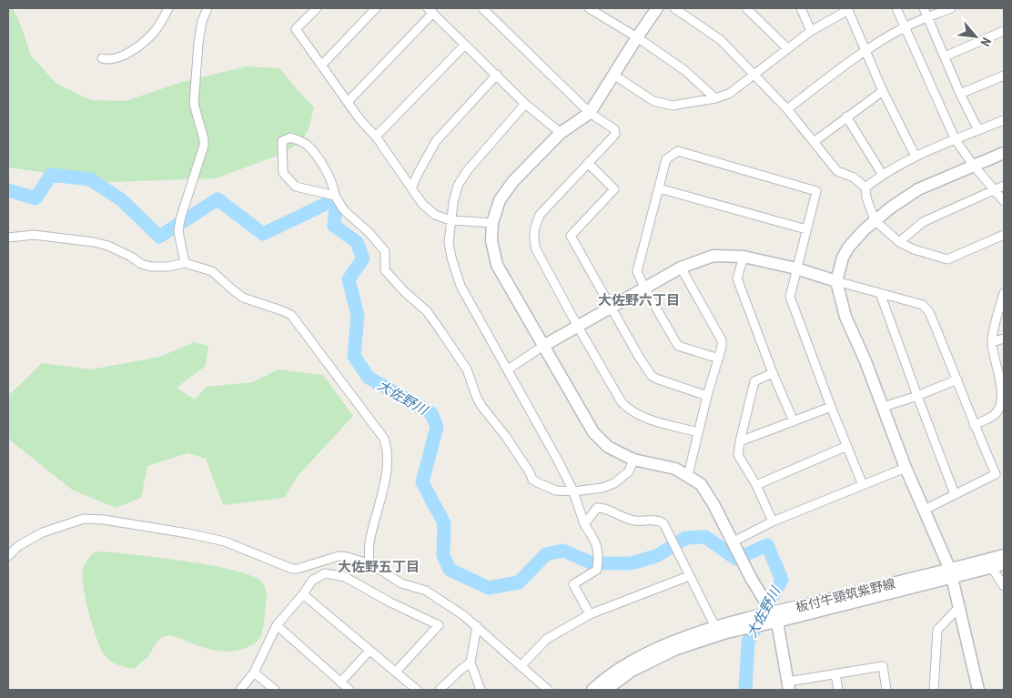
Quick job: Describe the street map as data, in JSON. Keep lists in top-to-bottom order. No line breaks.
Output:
{"streets":{"street":["板付牛頸筑紫野線"]},"districts":["大佐野六丁目","大佐野五丁目"],"water":["大佐野川"],"north":"bottom right"}
